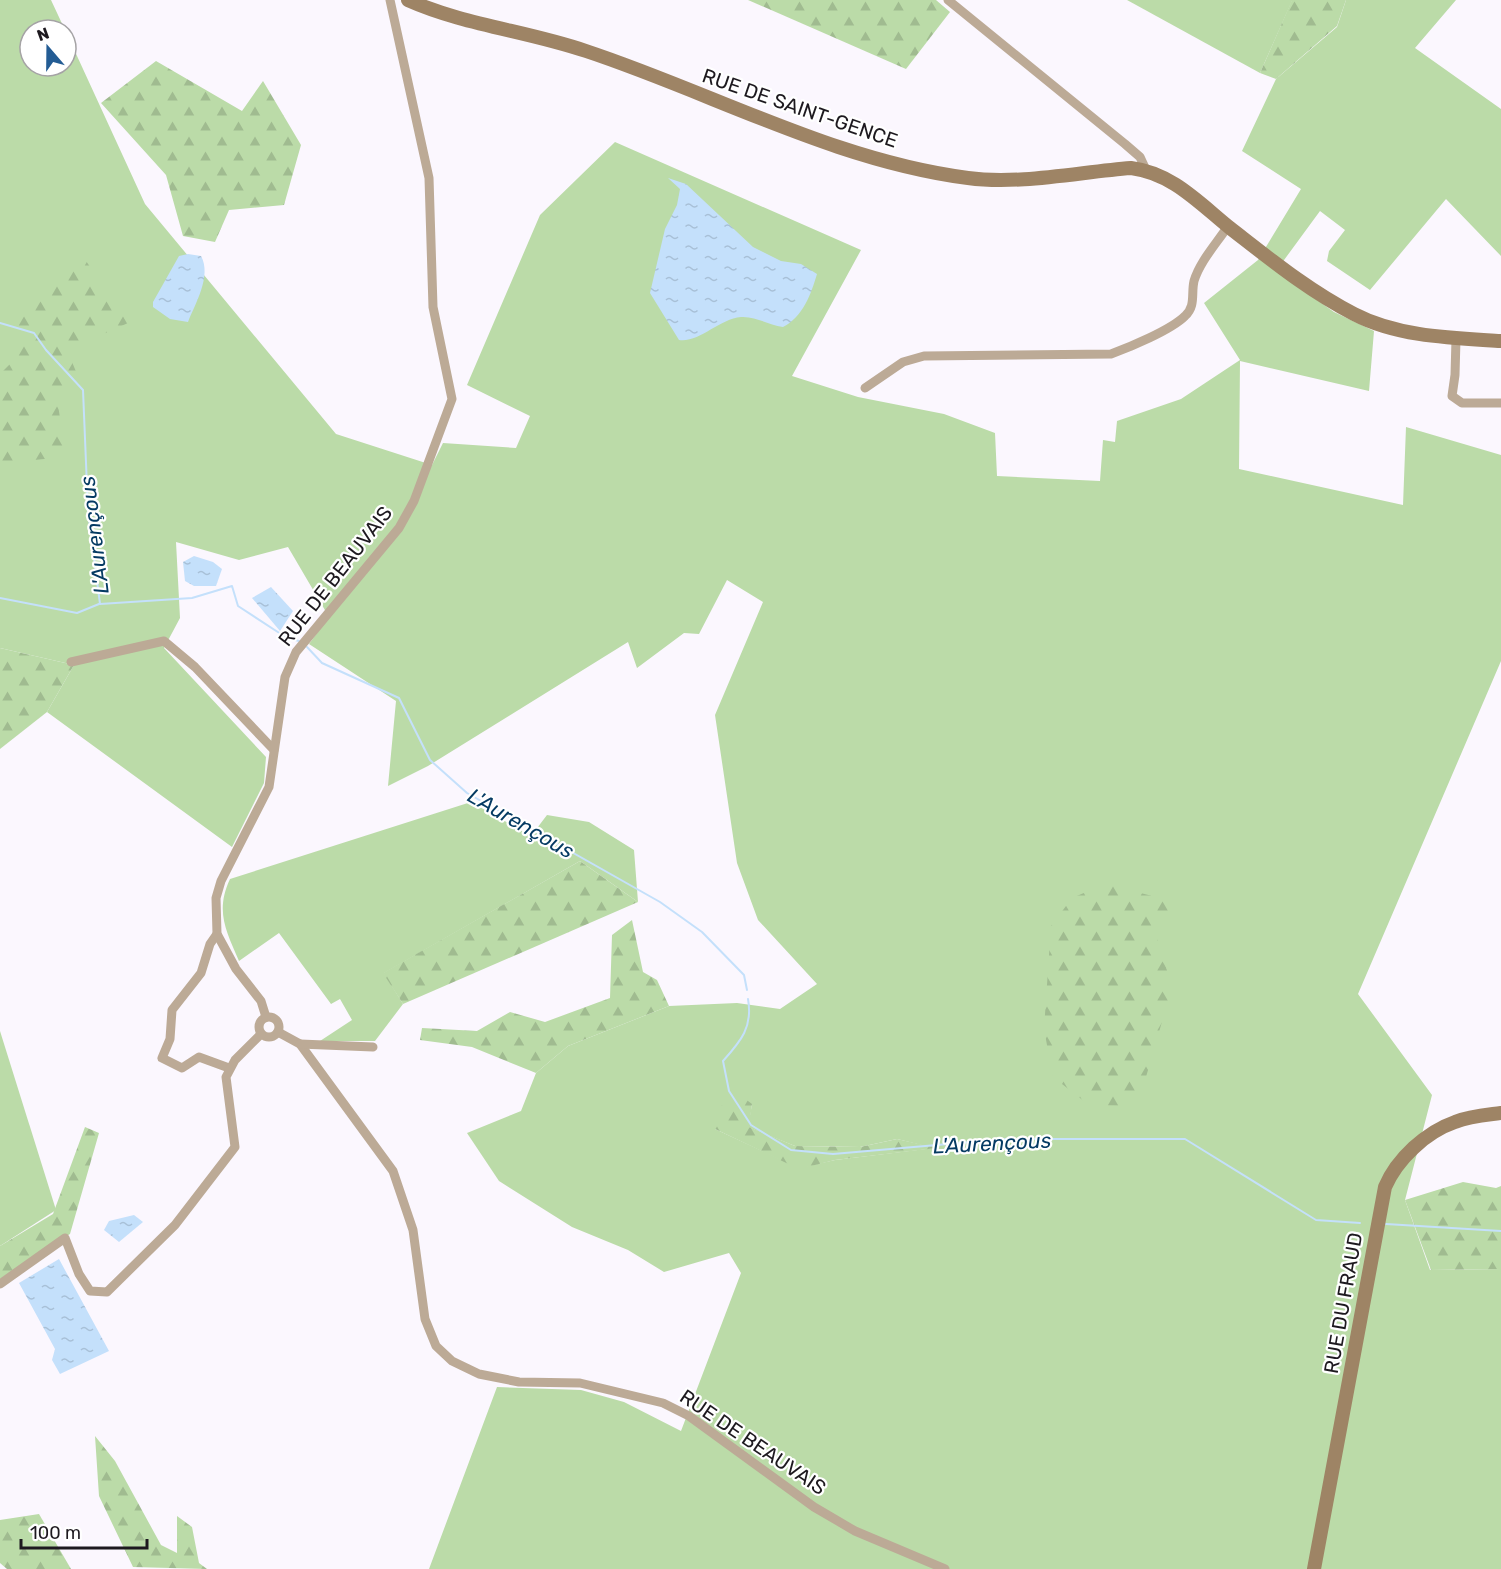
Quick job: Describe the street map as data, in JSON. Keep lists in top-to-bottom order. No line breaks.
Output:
{"streets":{"street":["RUE DE SAINT-GENCE","RUE DE BEAUVAIS","RUE DU FRAUD"]},"water":["L'Aurençous"],"scale_bar":"100 m","north":"top"}
